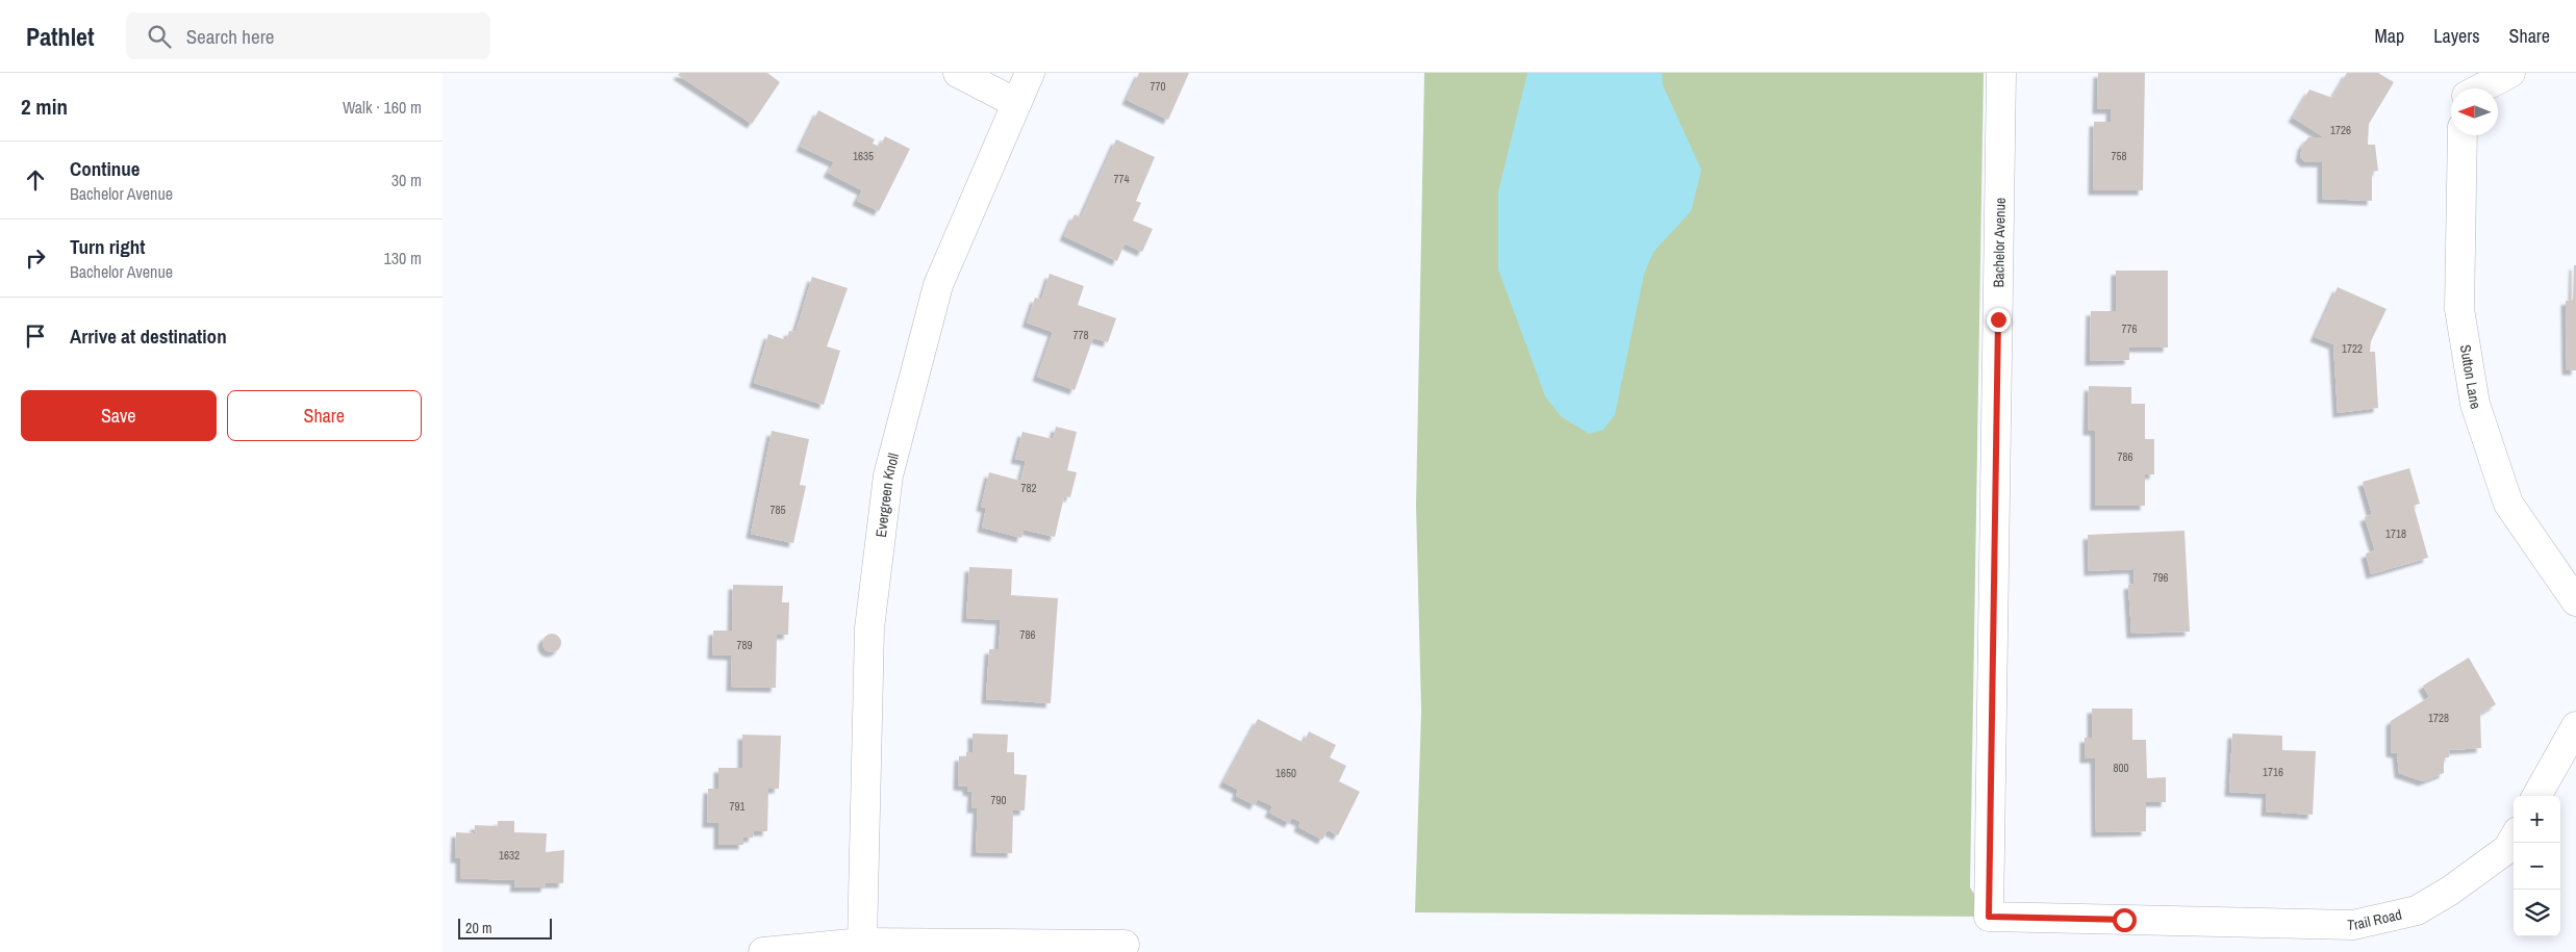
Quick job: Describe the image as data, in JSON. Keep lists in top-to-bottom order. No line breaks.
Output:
{"streets":{"street":["Bachelor Avenue","Sutton Lane","Evergreen Knoll","Trail Road"]},"crossings":[["Bachelor Avenue","Trail Road"]],"house_numbers":["770","1726","1635","758","774","776","778","1722","786","782","785","1718","796","786","789","1728","800","1716","1650","790","791","1632"],"scale_bar":"20 m","north":"left","page":{"header":"Pathlet","search":"Search here","nav":["Map","Layers","Share"],"heading":["2 min","Walk · 160 m"],"list":[["Continue","Bachelor Avenue","30 m"],["Turn right","Bachelor Avenue","130 m"],"Arrive at destination"],"buttons":["Save","Share"],"map_buttons":["+","−"],"scale":"20 m"}}
